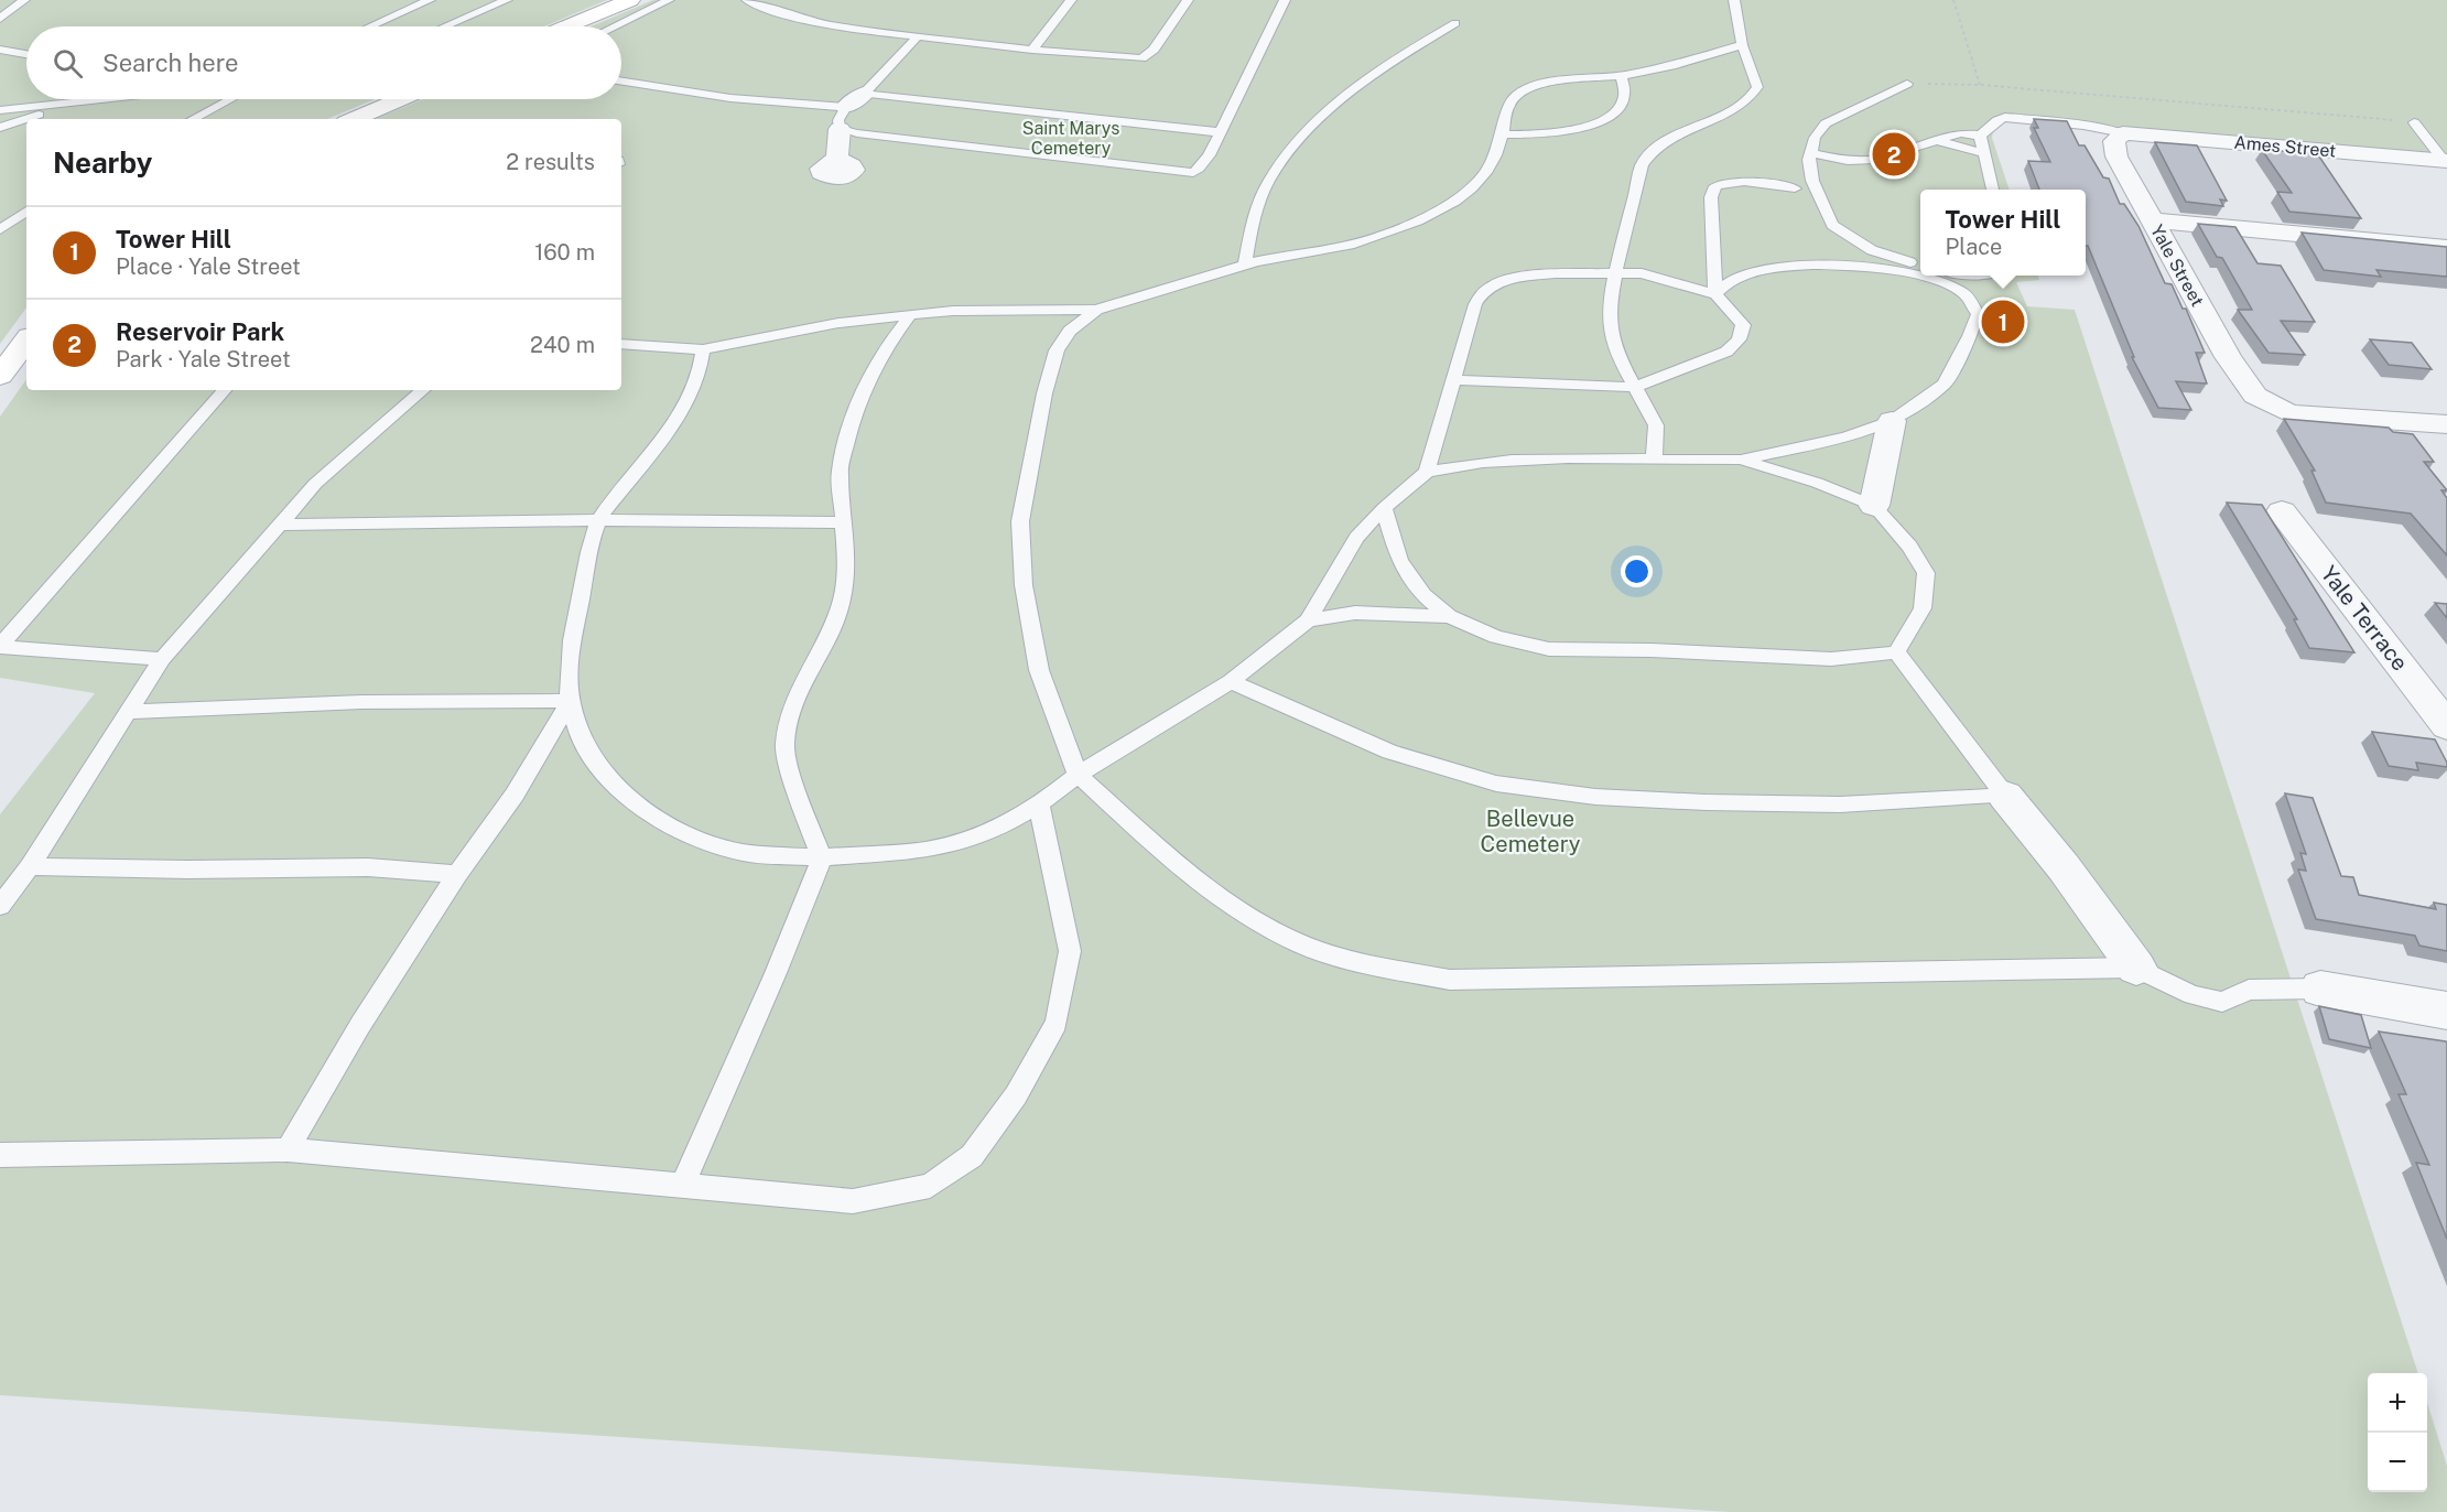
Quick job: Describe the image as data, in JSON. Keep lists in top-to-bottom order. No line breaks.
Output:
{"streets":{"street":["Ames Street","Yale Street","Yale Terrace"]},"crossings":[["Ames Street","Yale Street"]],"parks":["Saint Marys Cemetery","Bellevue Cemetery"],"page":{"search":"Search here","heading":["Nearby","2 results"],"pins":["2","1"],"popup":["Tower Hill","Place"],"list":[{"mark":"1","name":"Tower Hill","note":"Place · Yale Street","value":"160 m"},{"mark":"2","name":"Reservoir Park","note":"Park · Yale Street","value":"240 m"}],"map_buttons":["+","−"]}}
